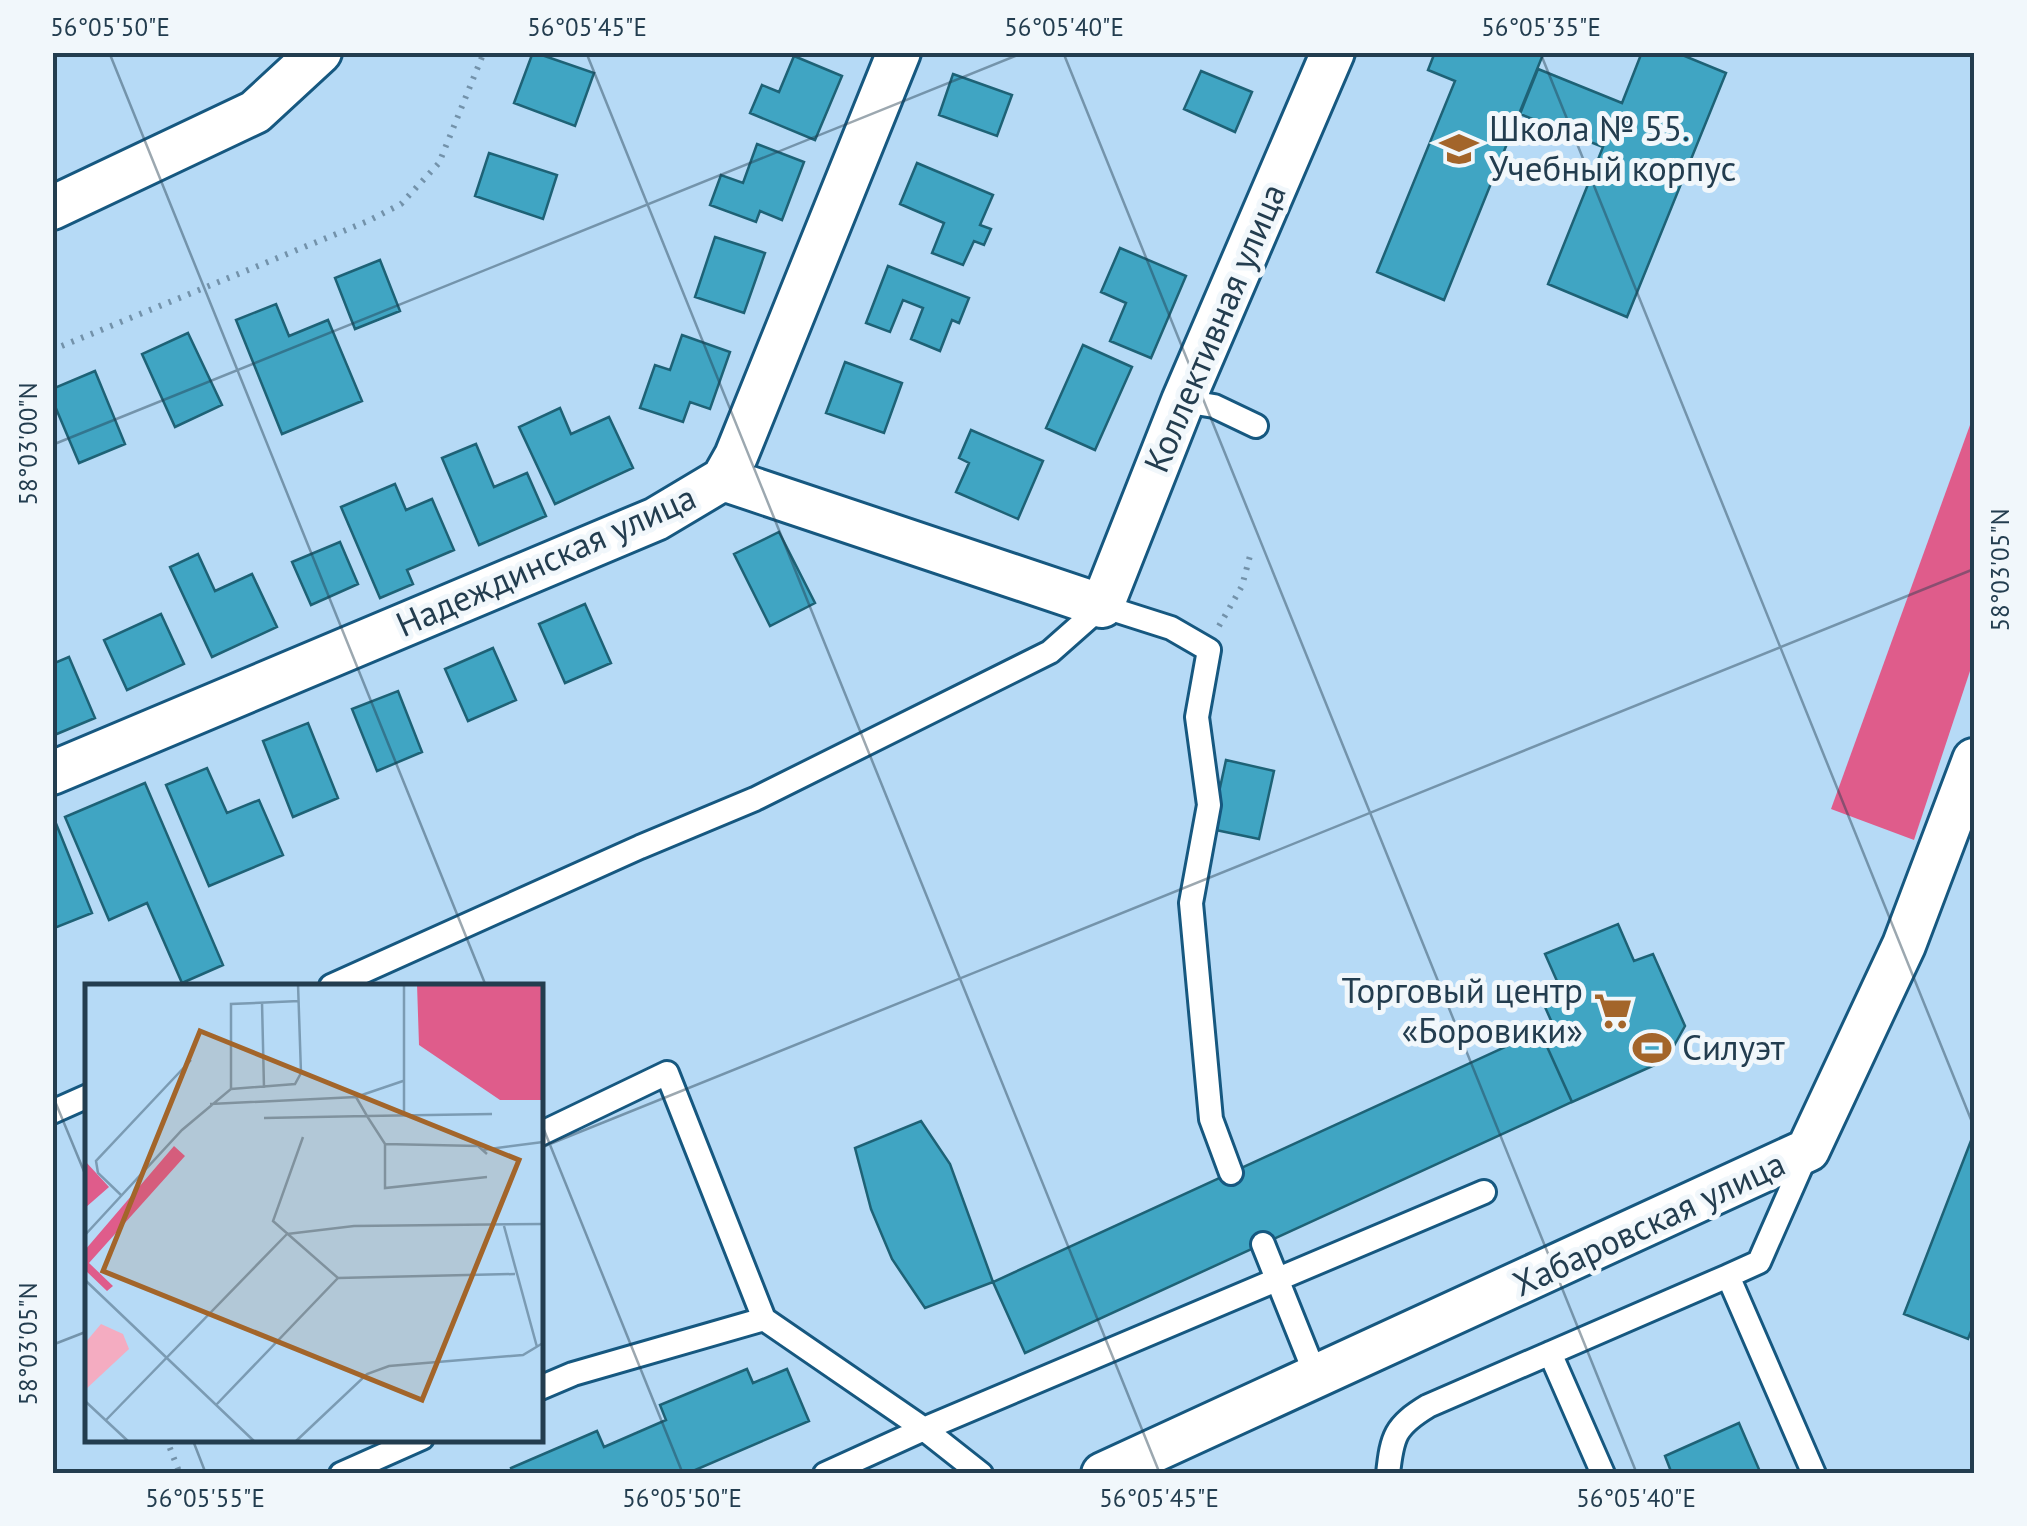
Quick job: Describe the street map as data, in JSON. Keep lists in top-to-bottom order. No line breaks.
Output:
{"streets":{"street":["Коллективная улица","Надеждинская улица","Хабаровская улица"]},"places":{"school or university":["Школа № 55. Учебный корпус"],"supermarket":["Торговый центр «Боровики»"],"sports":["Силуэт"]},"coordinates":["56°05'50\"E","56°05'45\"E","56°05'40\"E","56°05'35\"E","58°03'00\"N","58°03'05\"N","56°05'55\"E"]}
